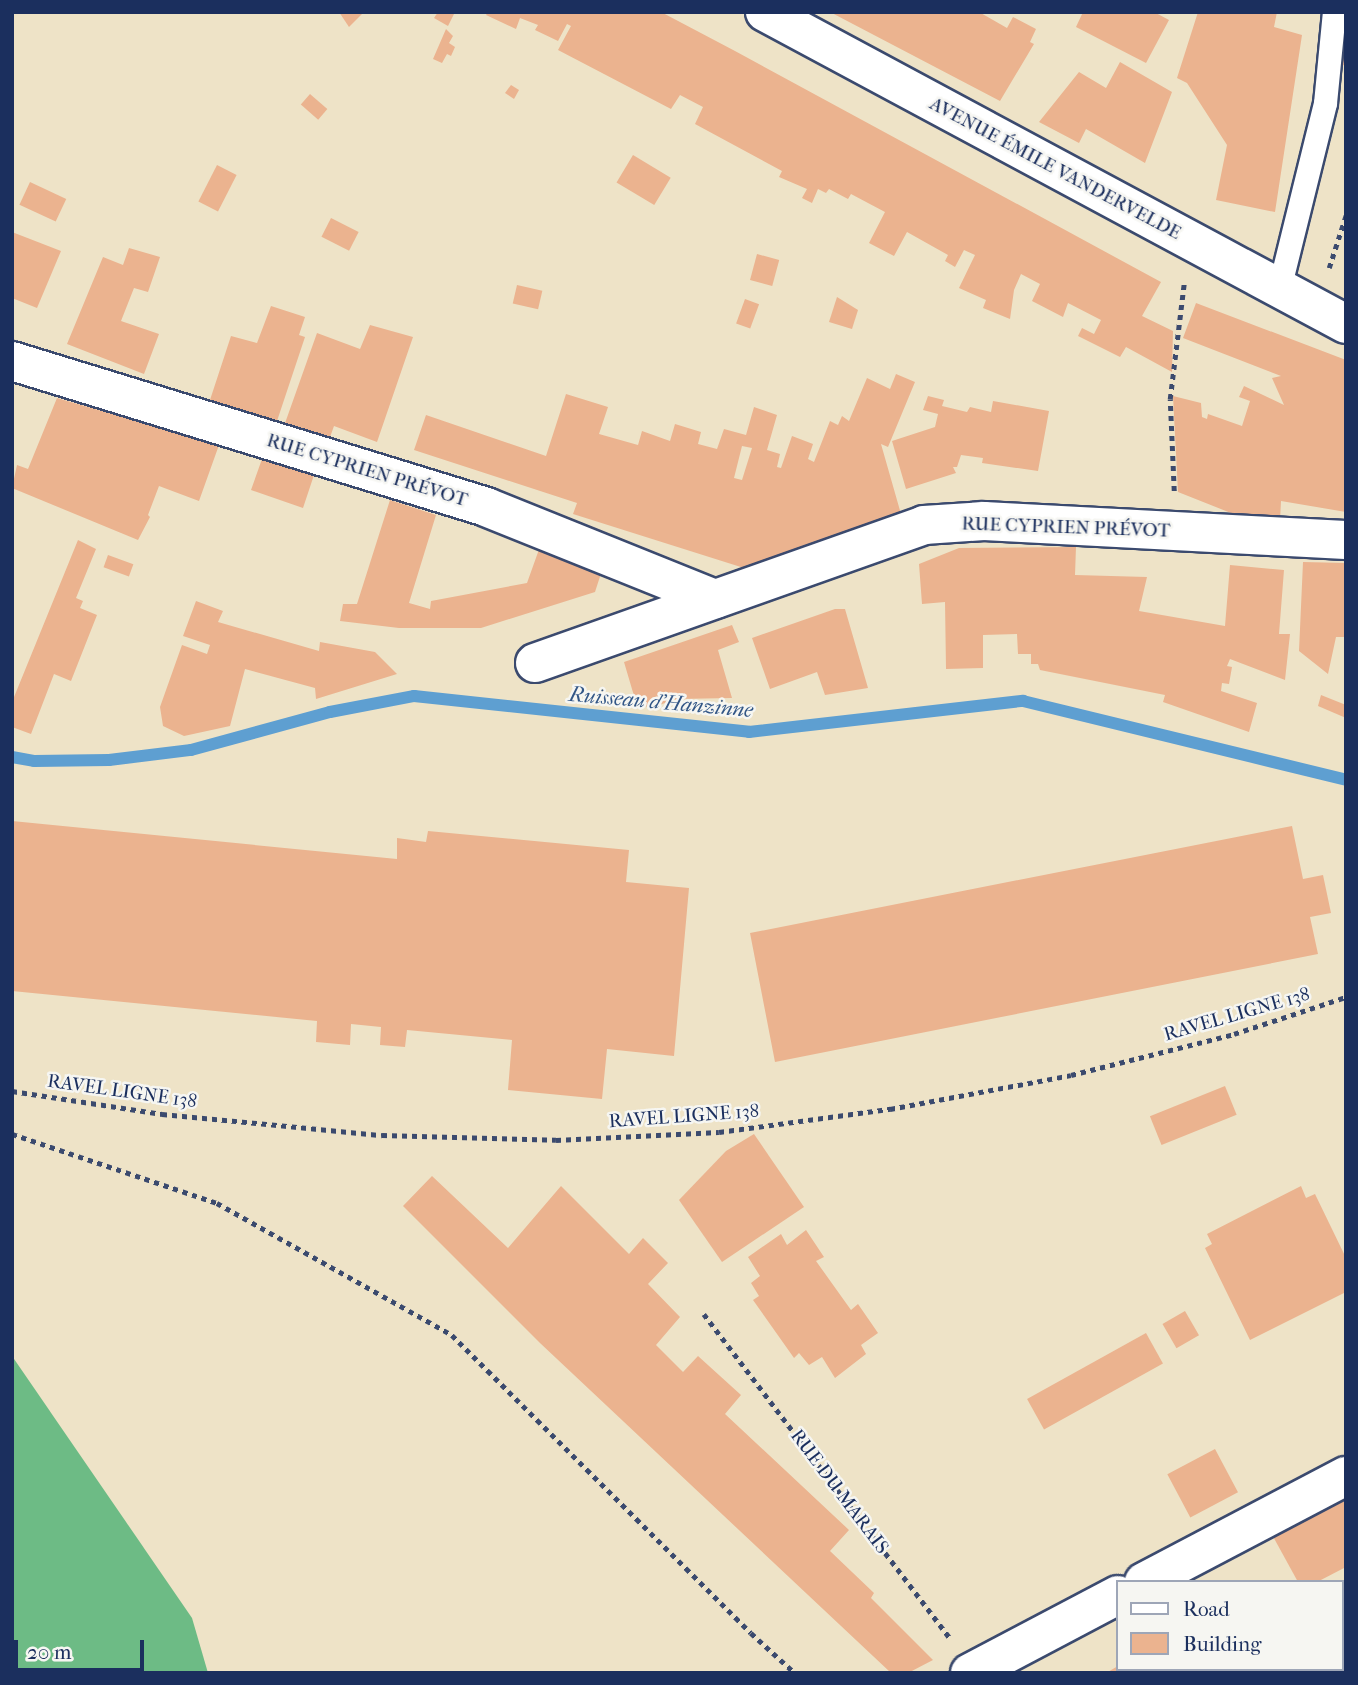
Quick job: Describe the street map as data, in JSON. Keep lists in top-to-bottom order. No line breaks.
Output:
{"streets":{"street":["AVENUE ÉMILE VANDERVELDE","RUE CYPRIEN PRÉVOT"],"path":["RAVEL LIGNE 138","RUE DU MARAIS"]},"water":["Ruisseau d'Hanzinne"],"legend":["Road","Building"],"scale_bar":"20 m"}
